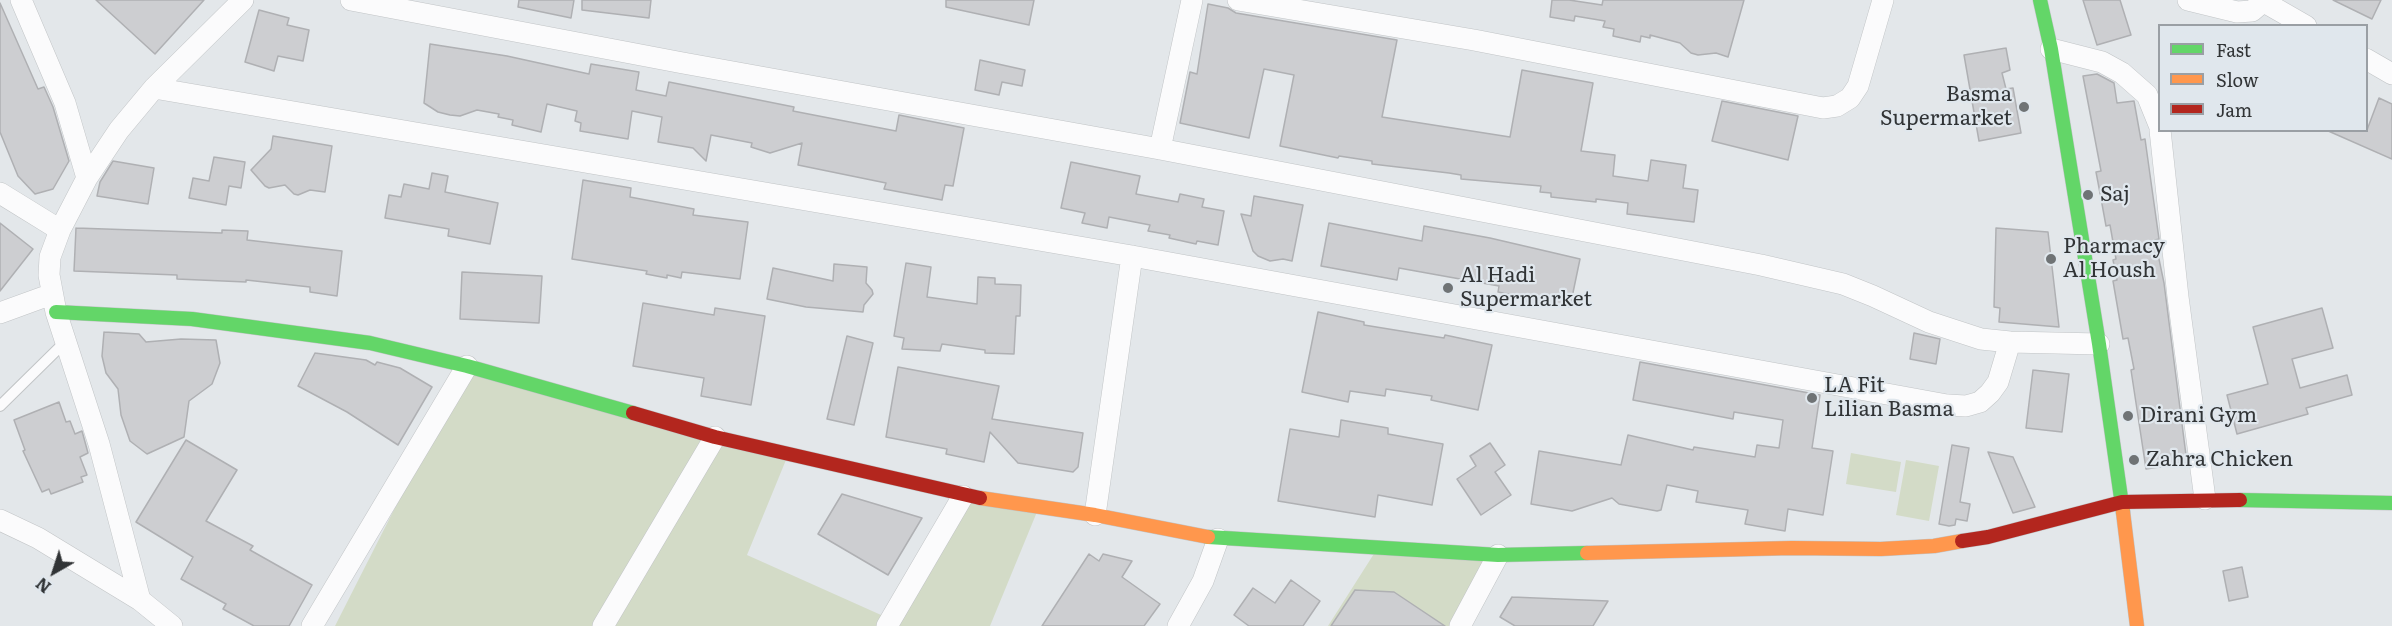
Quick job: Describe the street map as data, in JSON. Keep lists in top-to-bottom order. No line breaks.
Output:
{"places":["Basma Supermarket","Saj","Pharmacy Al Housh","Al Hadi Supermarket","LA Fit Lilian Basma","Dirani Gym","Zahra Chicken"],"legend":["Fast","Slow","Jam"],"north":"bottom left"}
